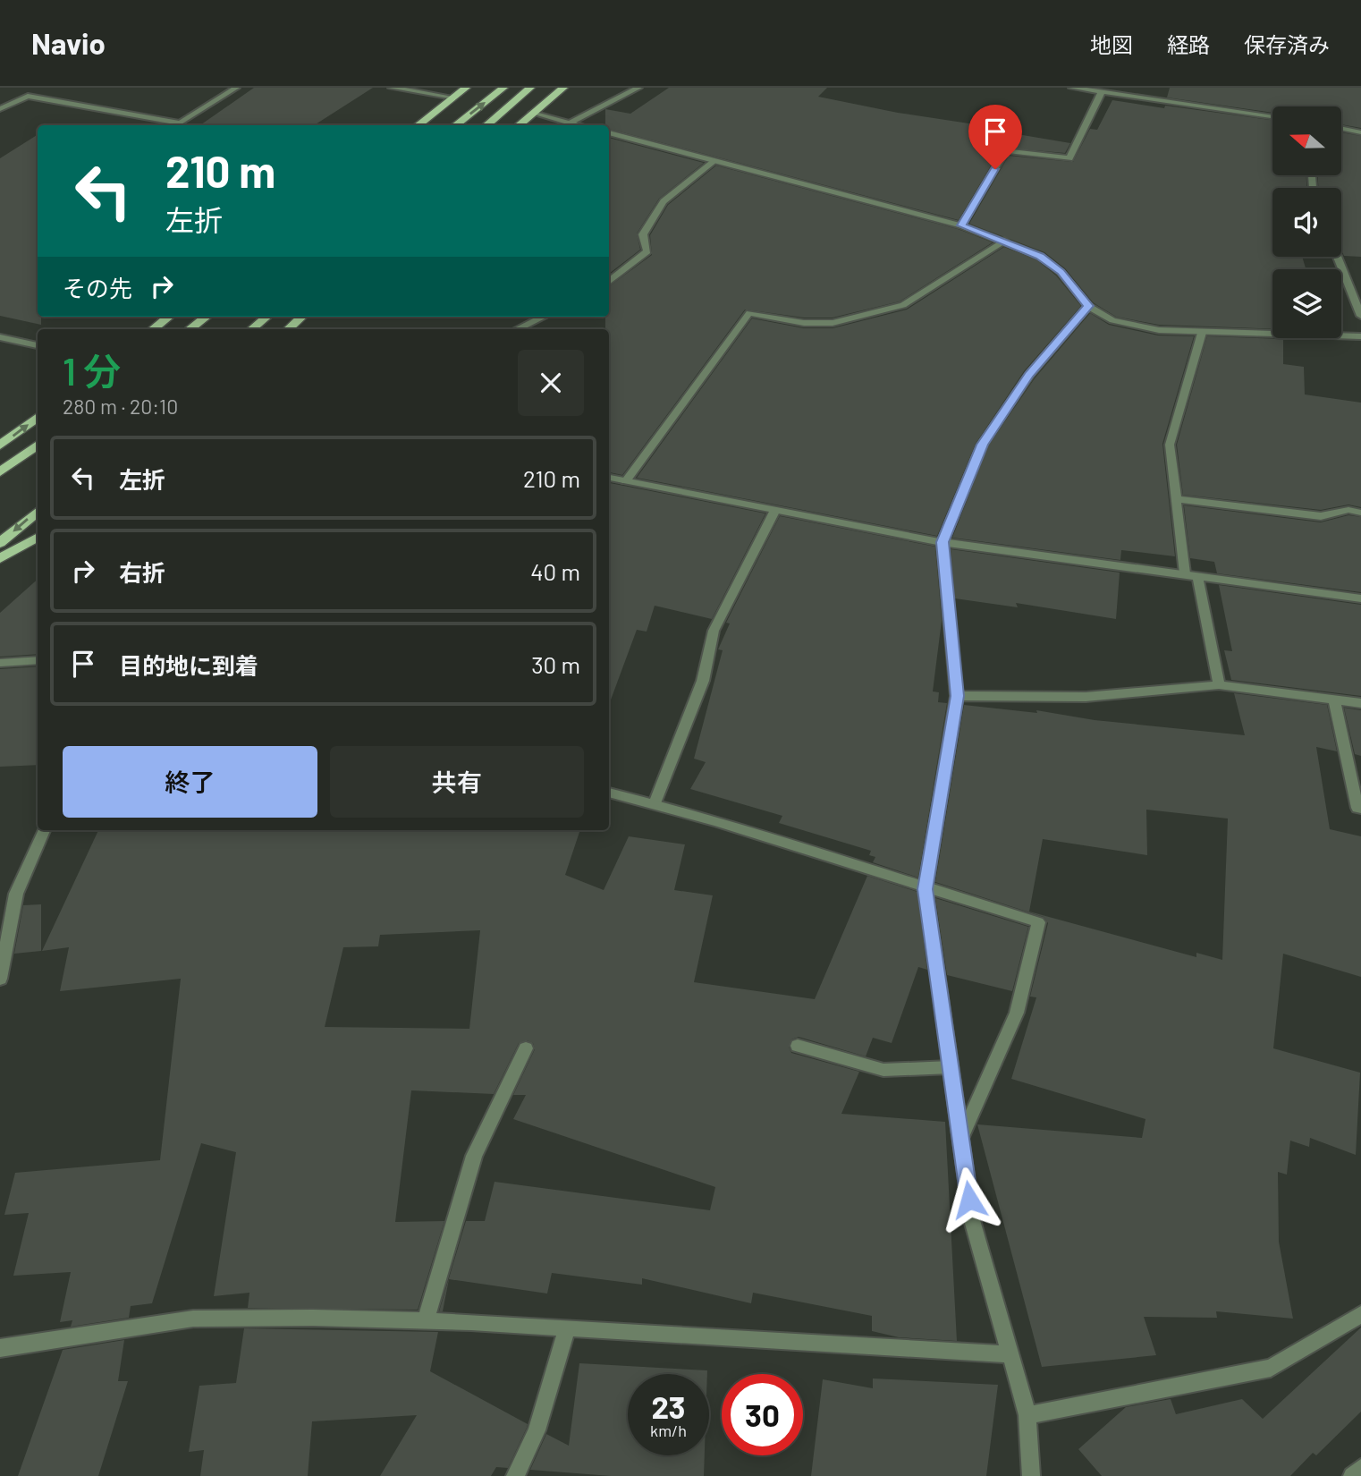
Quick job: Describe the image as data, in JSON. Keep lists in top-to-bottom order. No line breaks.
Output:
{"north":"left","page":{"header":"Navio","nav":["地図","経路","保存済み"],"turn":["210 m","左折"],"then":"その先","heading":["1 分","280 m · 20:10"],"list":[{"name":"左折","value":"210 m"},{"name":"右折","value":"40 m"},{"name":"目的地に到着","value":"30 m"}],"buttons":["終了","共有"],"speed":"23 km/h","limit":"30"}}
